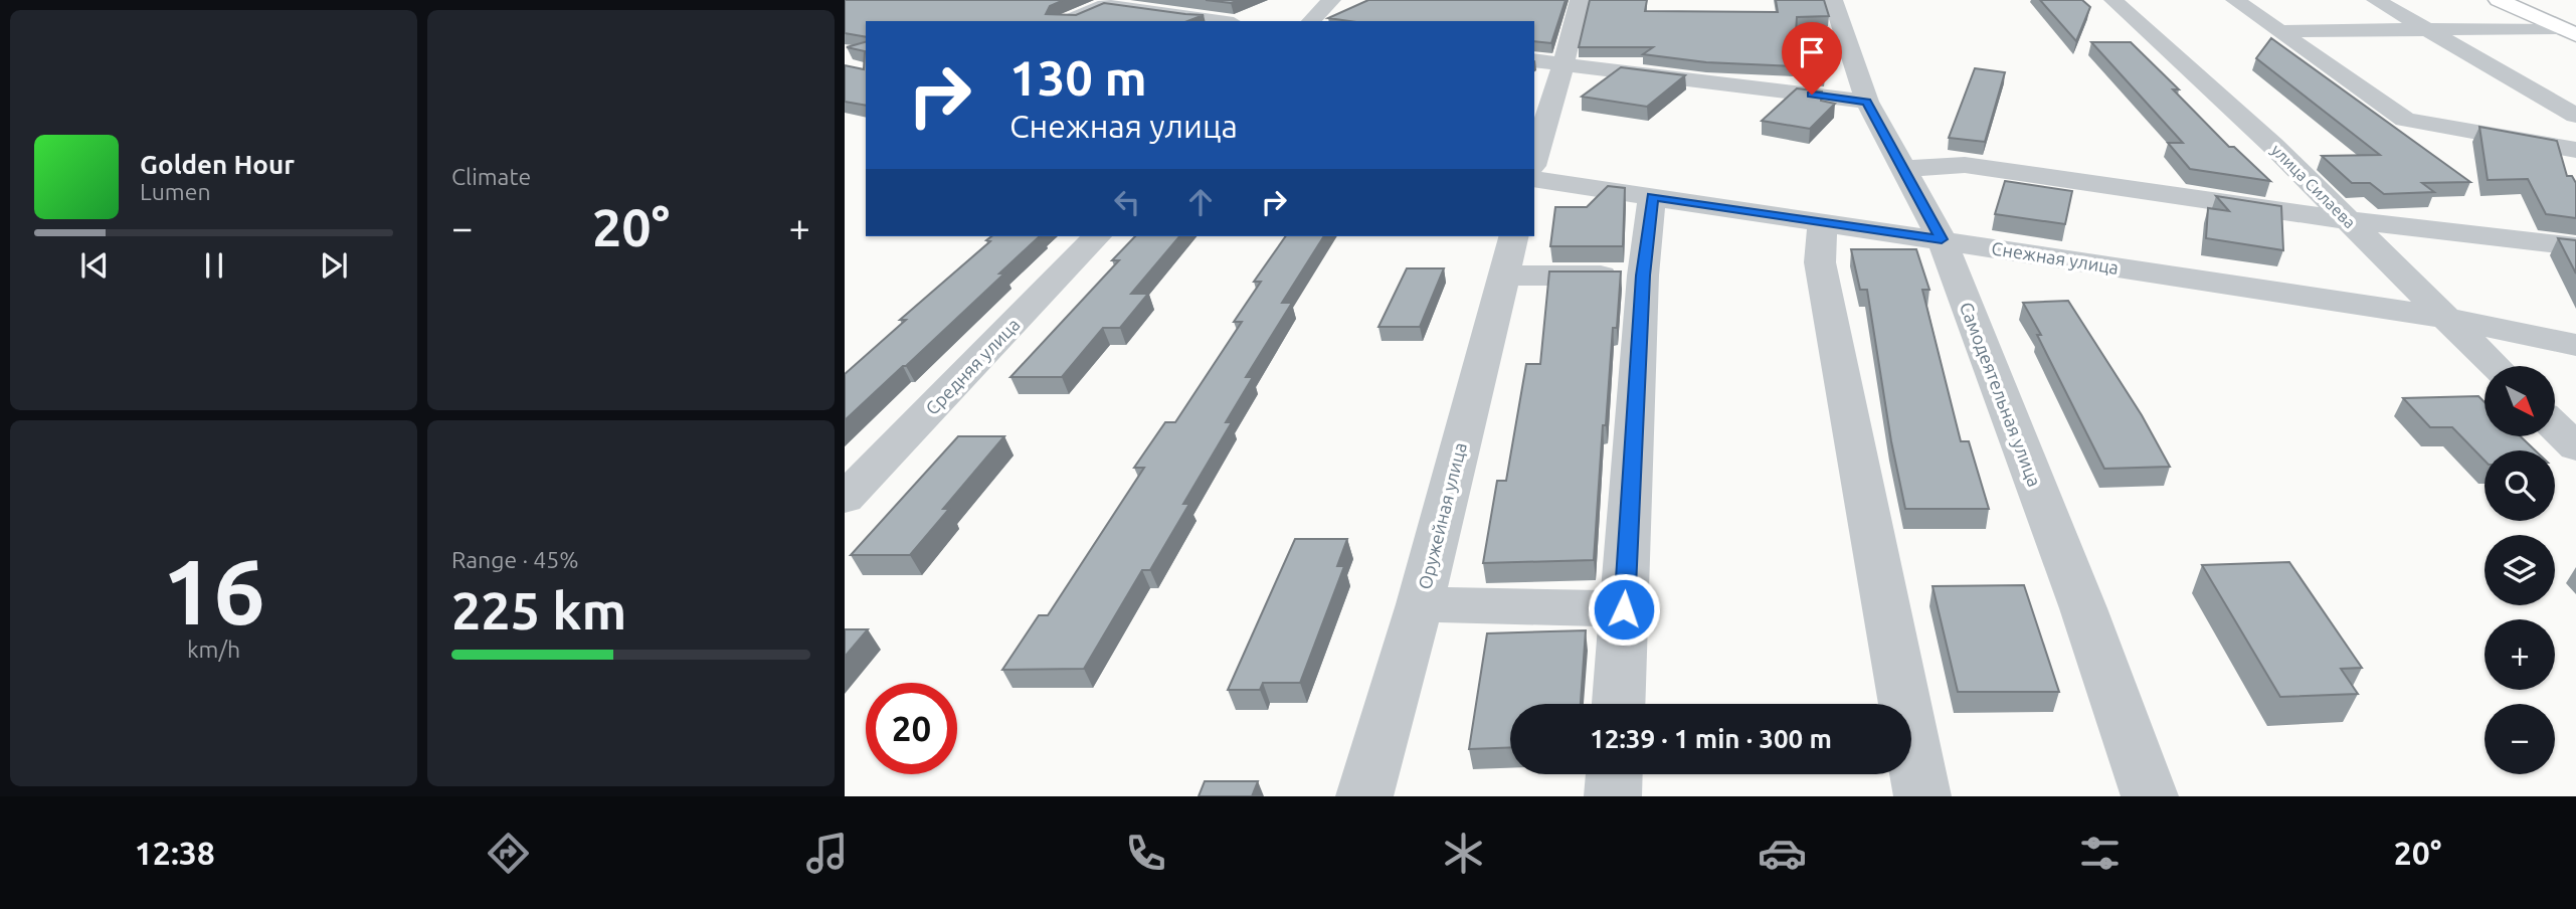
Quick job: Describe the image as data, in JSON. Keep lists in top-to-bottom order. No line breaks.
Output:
{"streets":{"street":["улица Силаева","Снежная улица","Средняя улица","Самодеятельная улица","Оружейная улица"]},"crossings":[["улица Силаева","Снежная улица"],["Снежная улица","Самодеятельная улица"]],"north":"bottom right","page":{"tile":["Climate",["16","km/h"],["Range · 45%","225 km"]],"turn":["130 m","Снежная улица"],"song":["Golden Hour","Lumen"],"heat":["−","20°","+"],"map_buttons":["+","−"],"limit":"20","trip":"12:39 · 1 min · 300 m","tabs":["12:38","20°"]}}
